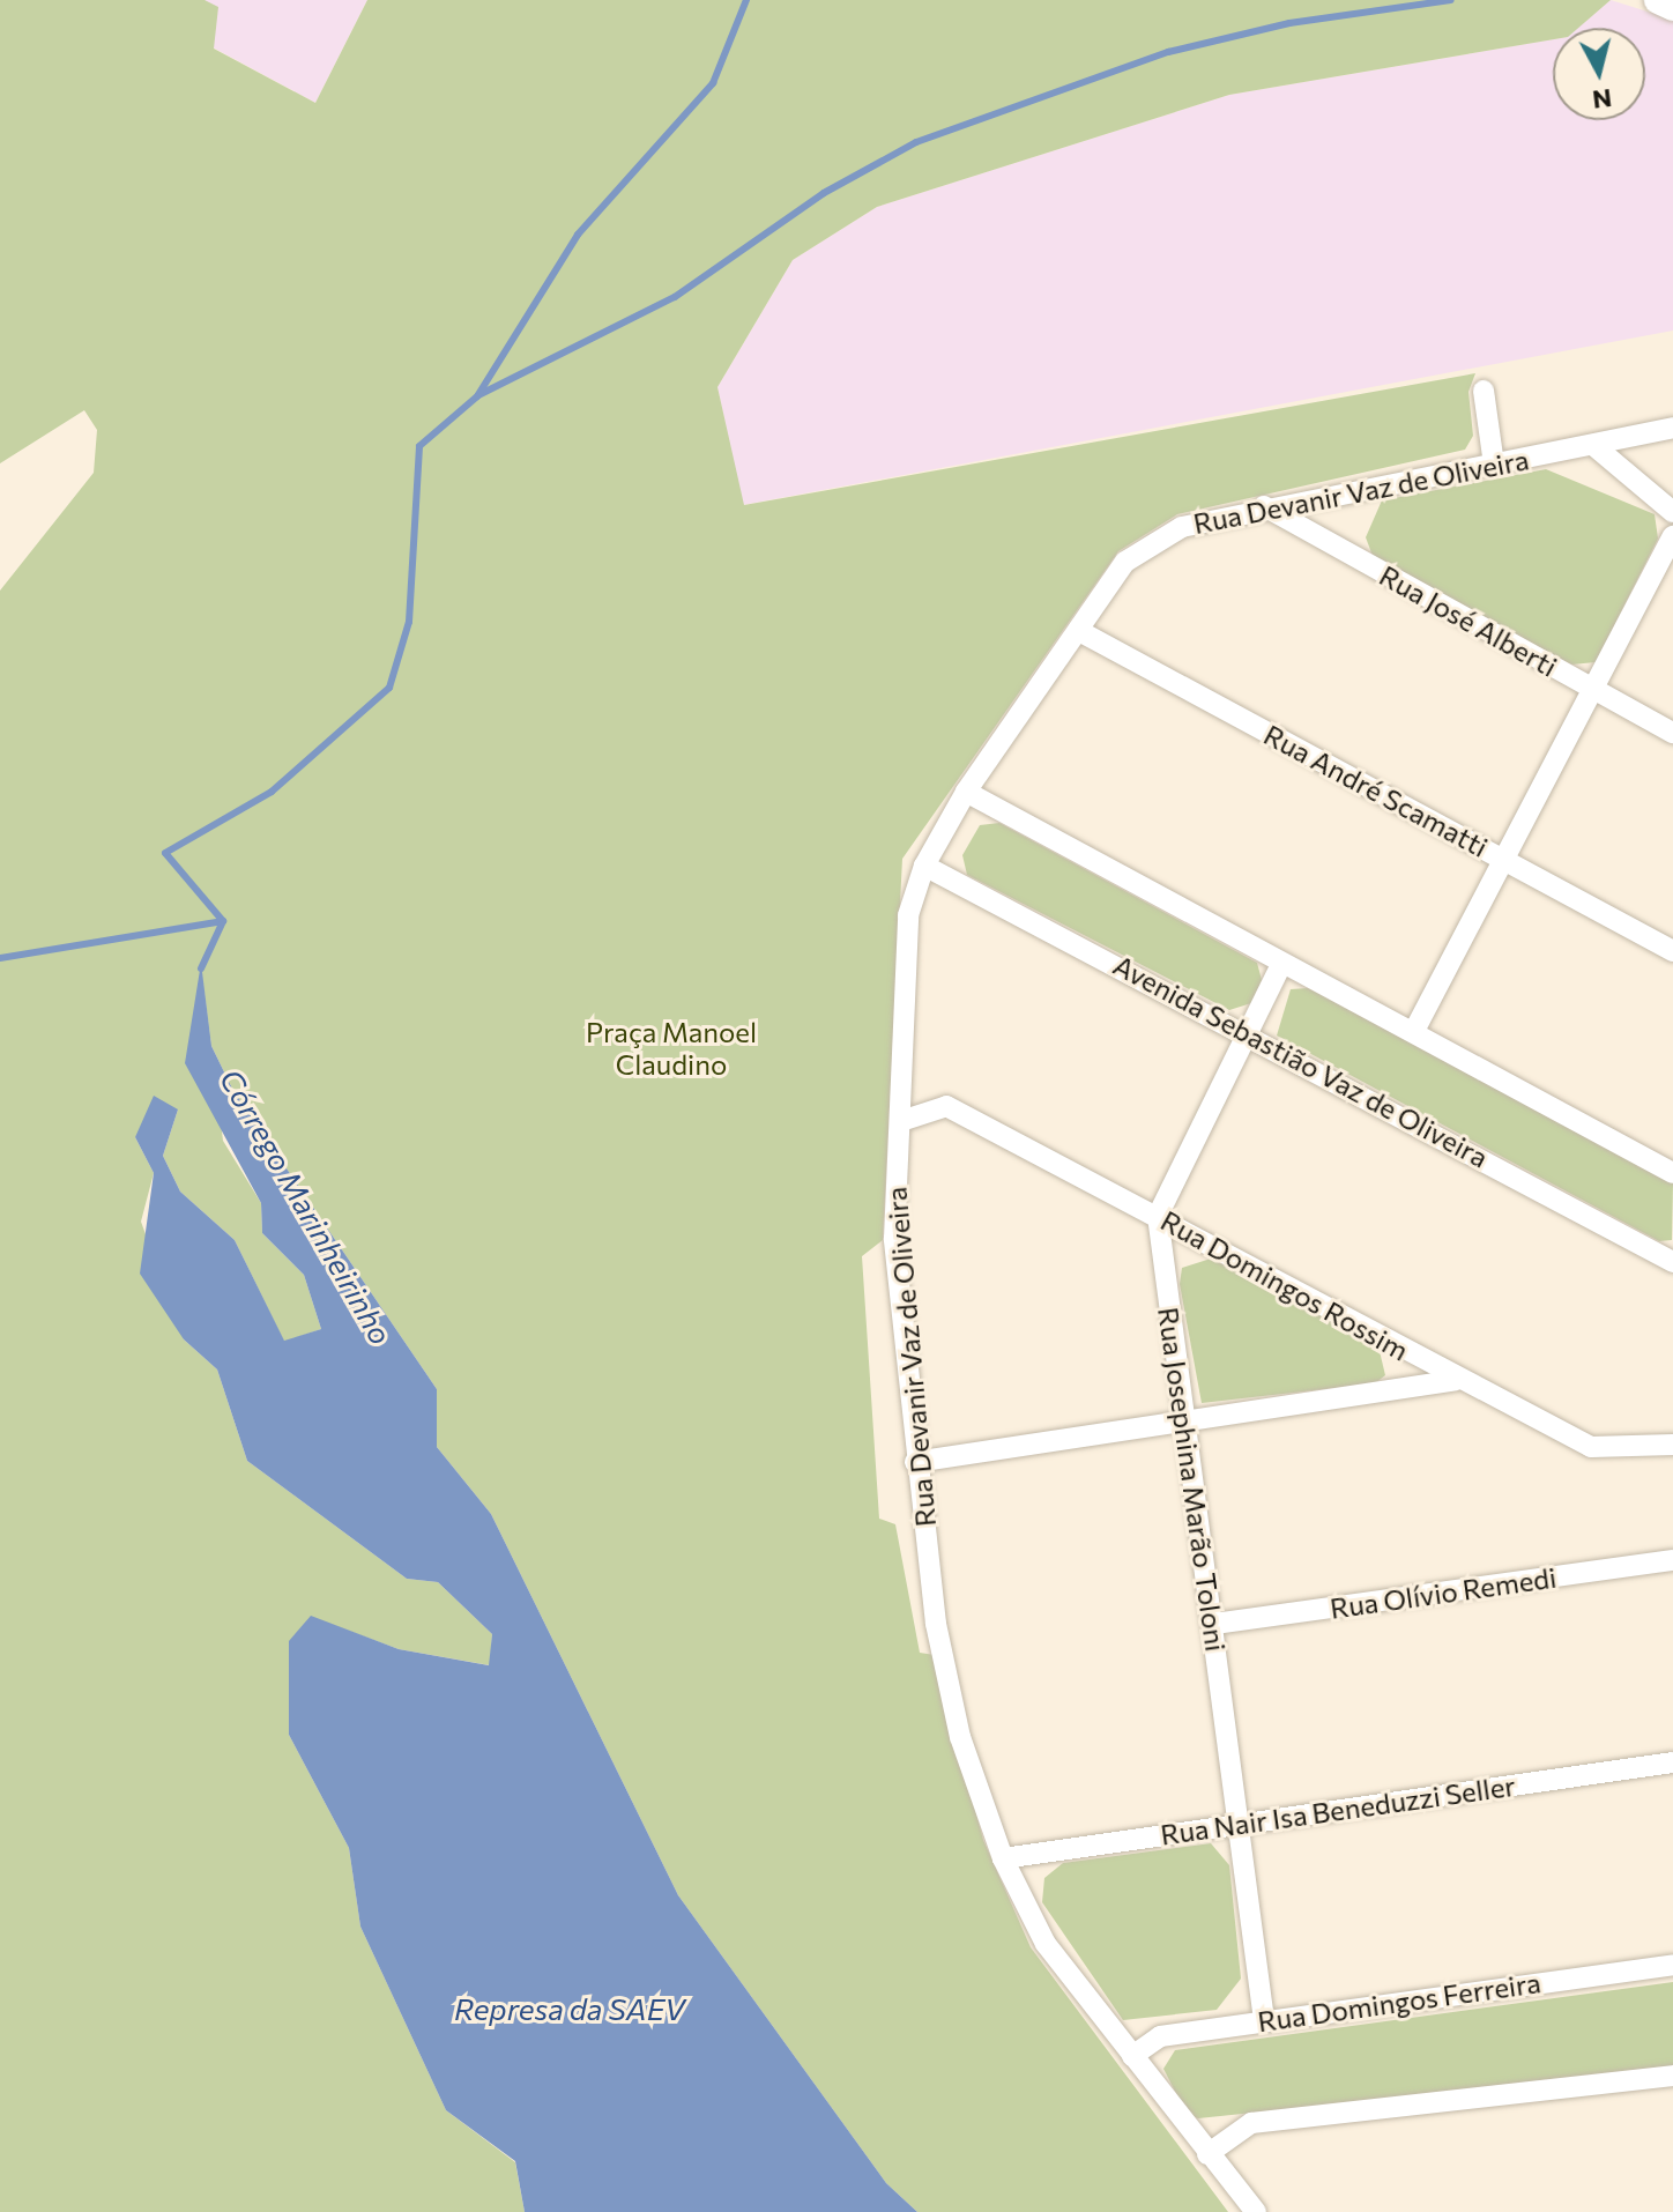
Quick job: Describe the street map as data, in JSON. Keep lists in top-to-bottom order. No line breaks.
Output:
{"streets":{"street":["Rua Devanir Vaz de Oliveira","Rua José Alberti","Rua André Scamatti","Avenida Sebastião Vaz de Oliveira","Rua Domingos Rossim","Rua Josephina Marão Toloni","Rua Olívio Remedi","Rua Nair Isa Beneduzzi Seller","Rua Domingos Ferreira"]},"crossings":[["Rua Devanir Vaz de Oliveira","Rua José Alberti"],["Rua Devanir Vaz de Oliveira","Rua André Scamatti"],["Rua Devanir Vaz de Oliveira","Avenida Sebastião Vaz de Oliveira"],["Rua Devanir Vaz de Oliveira","Rua Domingos Rossim"],["Rua Devanir Vaz de Oliveira","Rua Nair Isa Beneduzzi Seller"],["Rua Devanir Vaz de Oliveira","Rua Domingos Ferreira"],["Rua Domingos Rossim","Rua Josephina Marão Toloni"],["Rua Josephina Marão Toloni","Rua Olívio Remedi"],["Rua Josephina Marão Toloni","Rua Nair Isa Beneduzzi Seller"],["Rua Josephina Marão Toloni","Rua Domingos Ferreira"]],"water":["Córrego Marinheirinho","Represa da SAEV"],"parks":["Praça Manoel Claudino"],"north":"bottom"}
